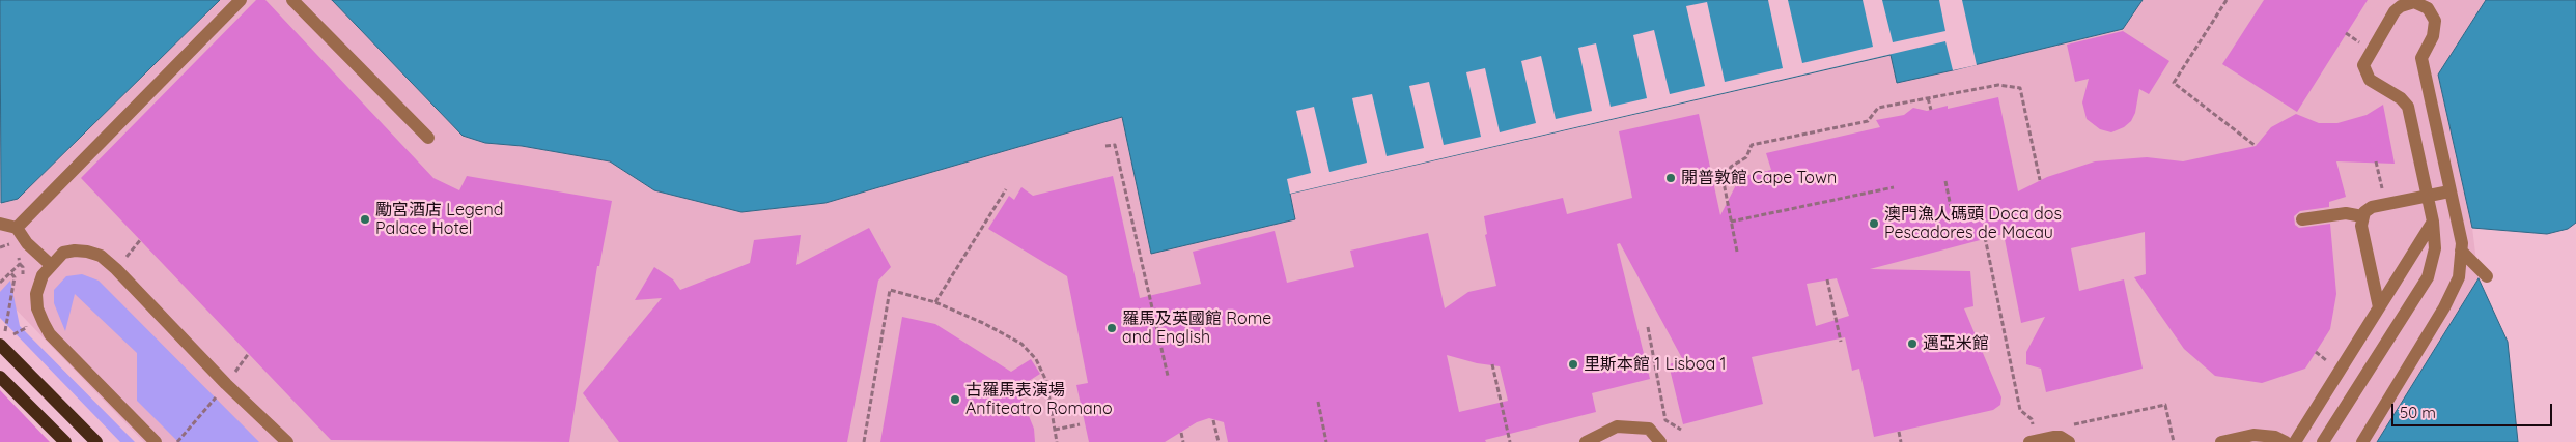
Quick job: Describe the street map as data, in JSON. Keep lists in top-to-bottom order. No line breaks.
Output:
{"places":["開普敦館 Cape Town","勵宮酒店 Legend Palace Hotel","澳門漁人碼頭 Doca dos Pescadores de Macau","羅馬及英國館 Rome and English","邁亞米館","里斯本館 1 Lisboa 1","古羅馬表演場 Anfiteatro Romano"],"scale_bar":"50 m"}
